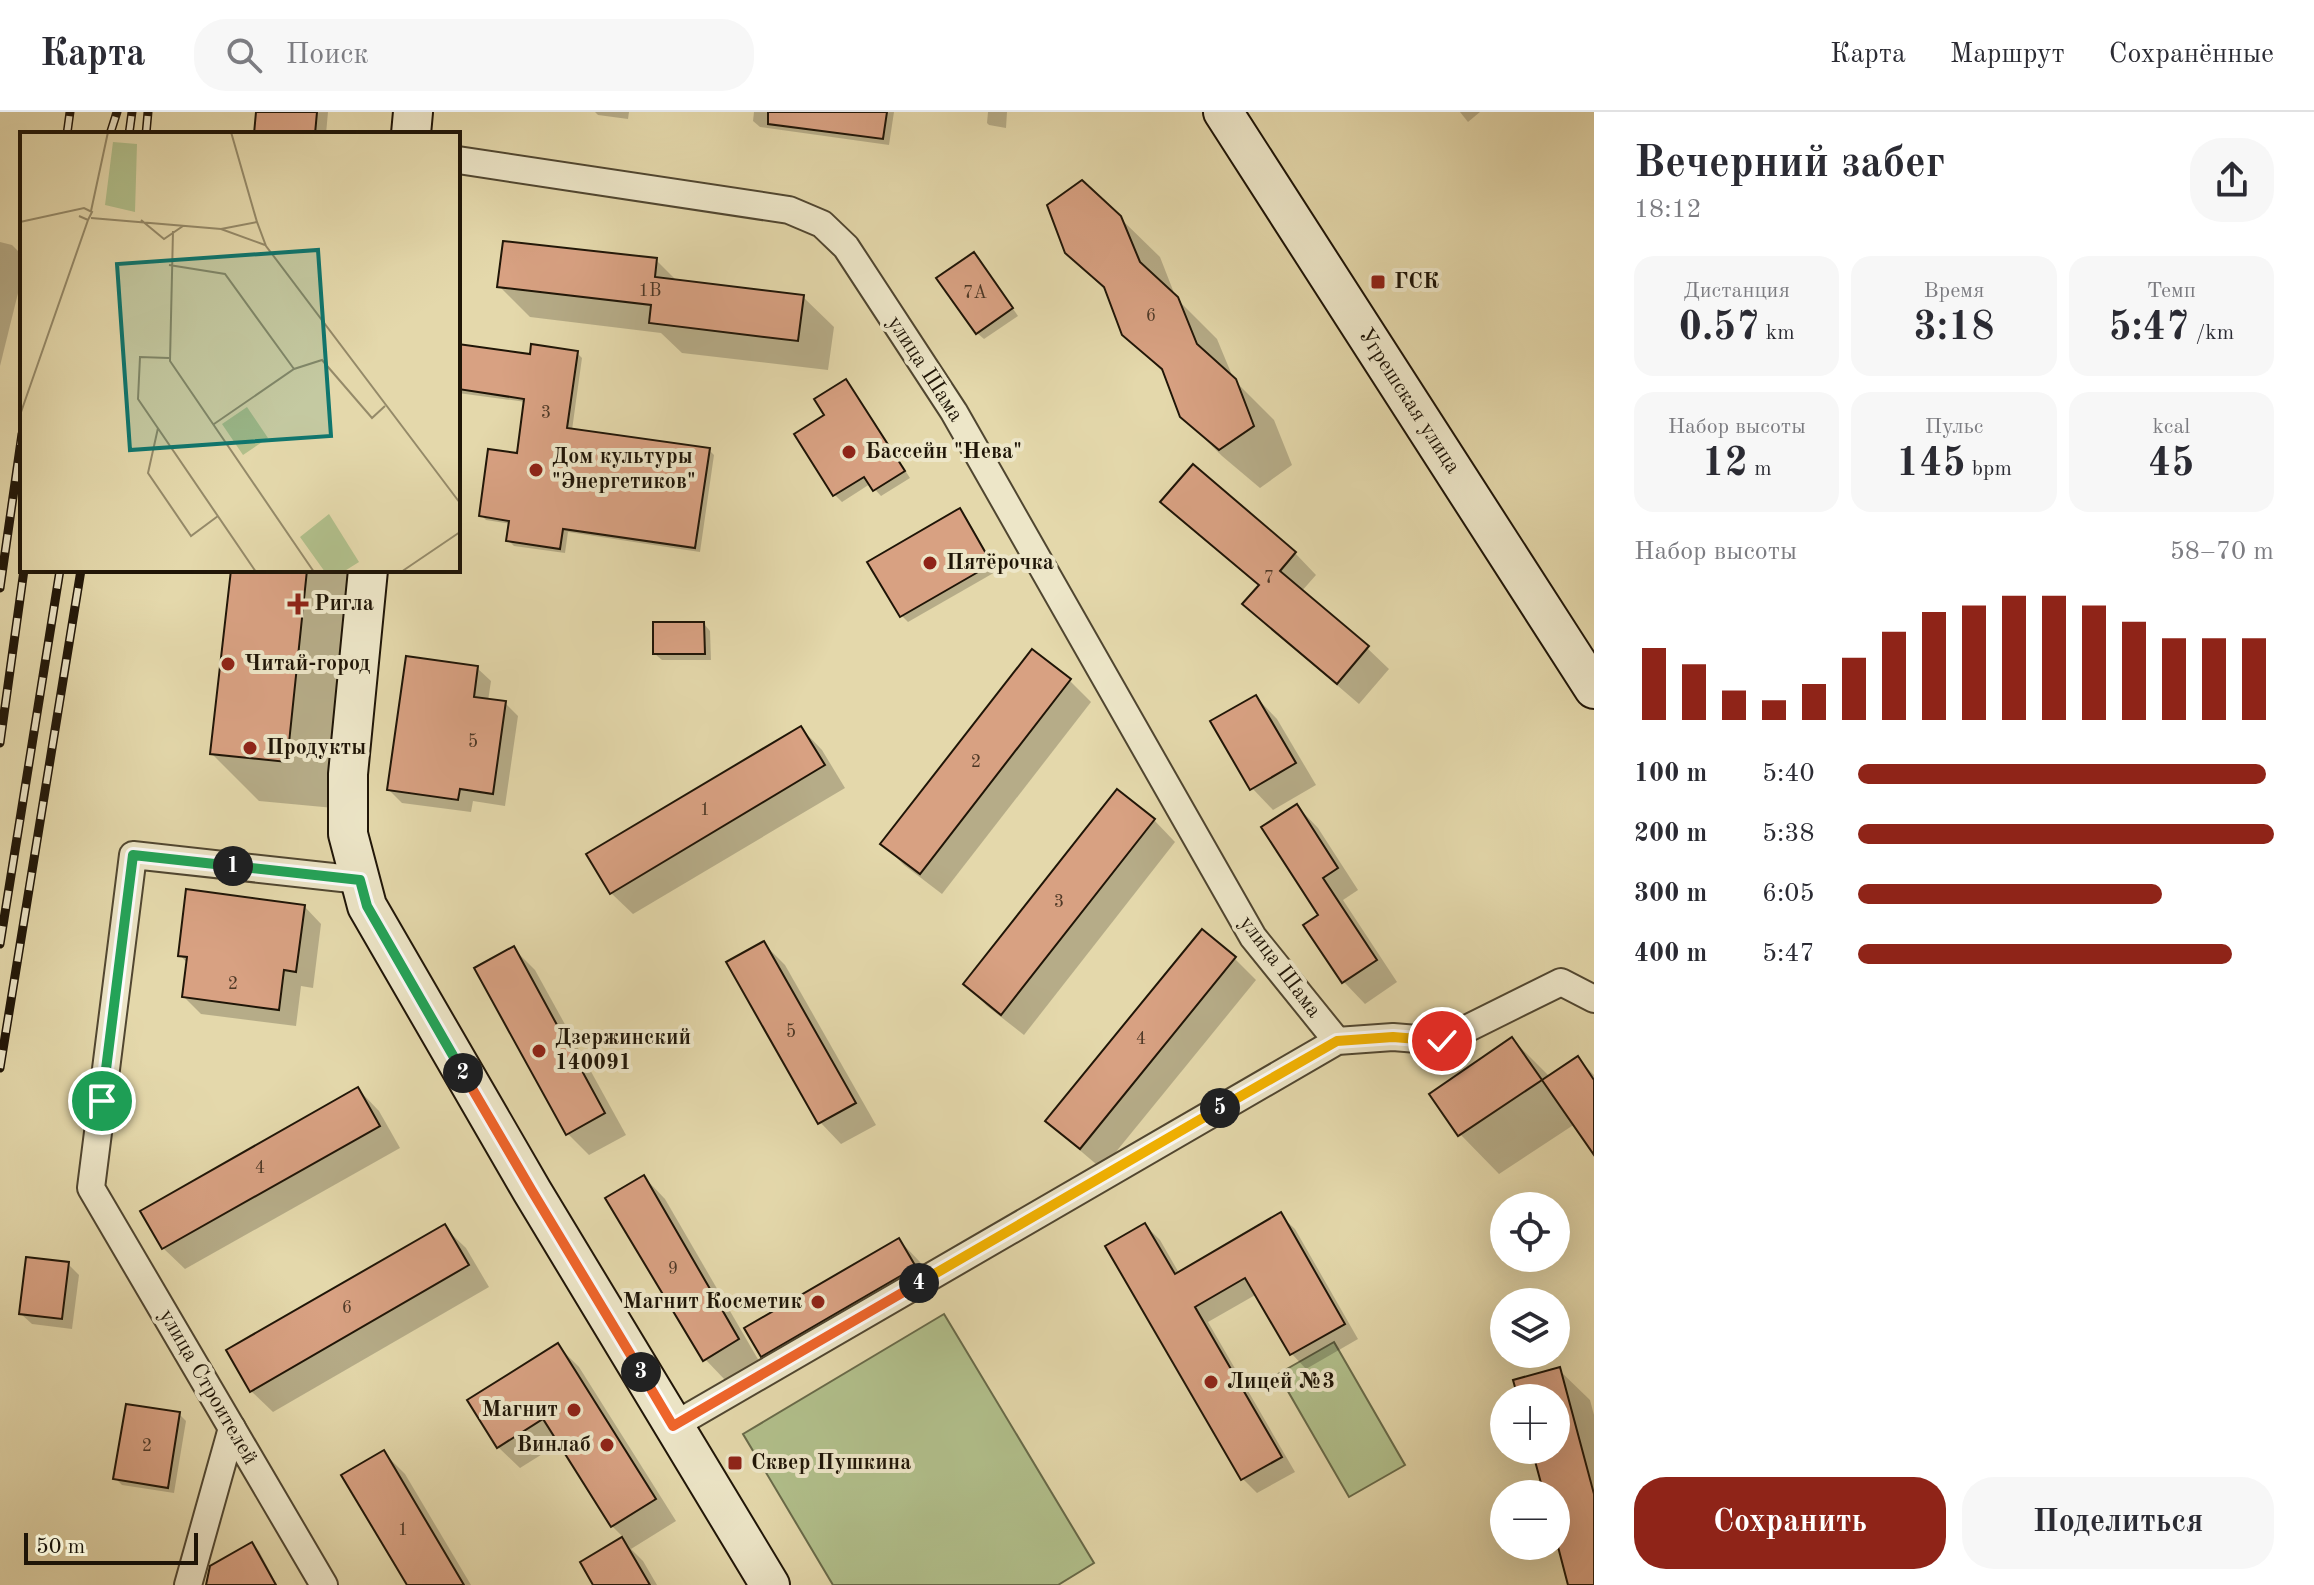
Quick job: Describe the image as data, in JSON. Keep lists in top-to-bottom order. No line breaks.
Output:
{"streets":{"street":["улица Шама","Угрешская улица","улица Строителей"]},"places":{"transit":["ГСК","Сквер Пушкина"],"other":["Бассейн \"Нева\"","Дом культуры \"Энергетиков\"","Пятёрочка","Читай-город","Продукты","Дзержинский 140091","Магнит Косметик","Лицей №3","Магнит","Винлаб"],"health":["Ригла"]},"house_numbers":["1В","7А","6","3","7","5","2","1","3","2","5","4","4","9","6","2","1"],"scale_bar":"50 m","page":{"header":"Карта","search":"Поиск","nav":["Карта","Маршрут","Сохранённые"],"heading":["Вечерний забег","18:12"],"stats":[["Дистанция","0.57 km"],["Время","3:18"],["Темп","5:47 /km"],["Набор высоты","12 m"],["Пульс","145 bpm"],["kcal","45"]],"chart":["Набор высоты","58–70 m"],"list":[{"name":"100 m","note":"5:40"},{"name":"200 m","note":"5:38"},{"name":"300 m","note":"6:05"},{"name":"400 m","note":"5:47"}],"pins":["1","2","5","4","3"],"map_buttons":["+","−"],"buttons":["Сохранить","Поделиться"],"scale":"50 m"}}
